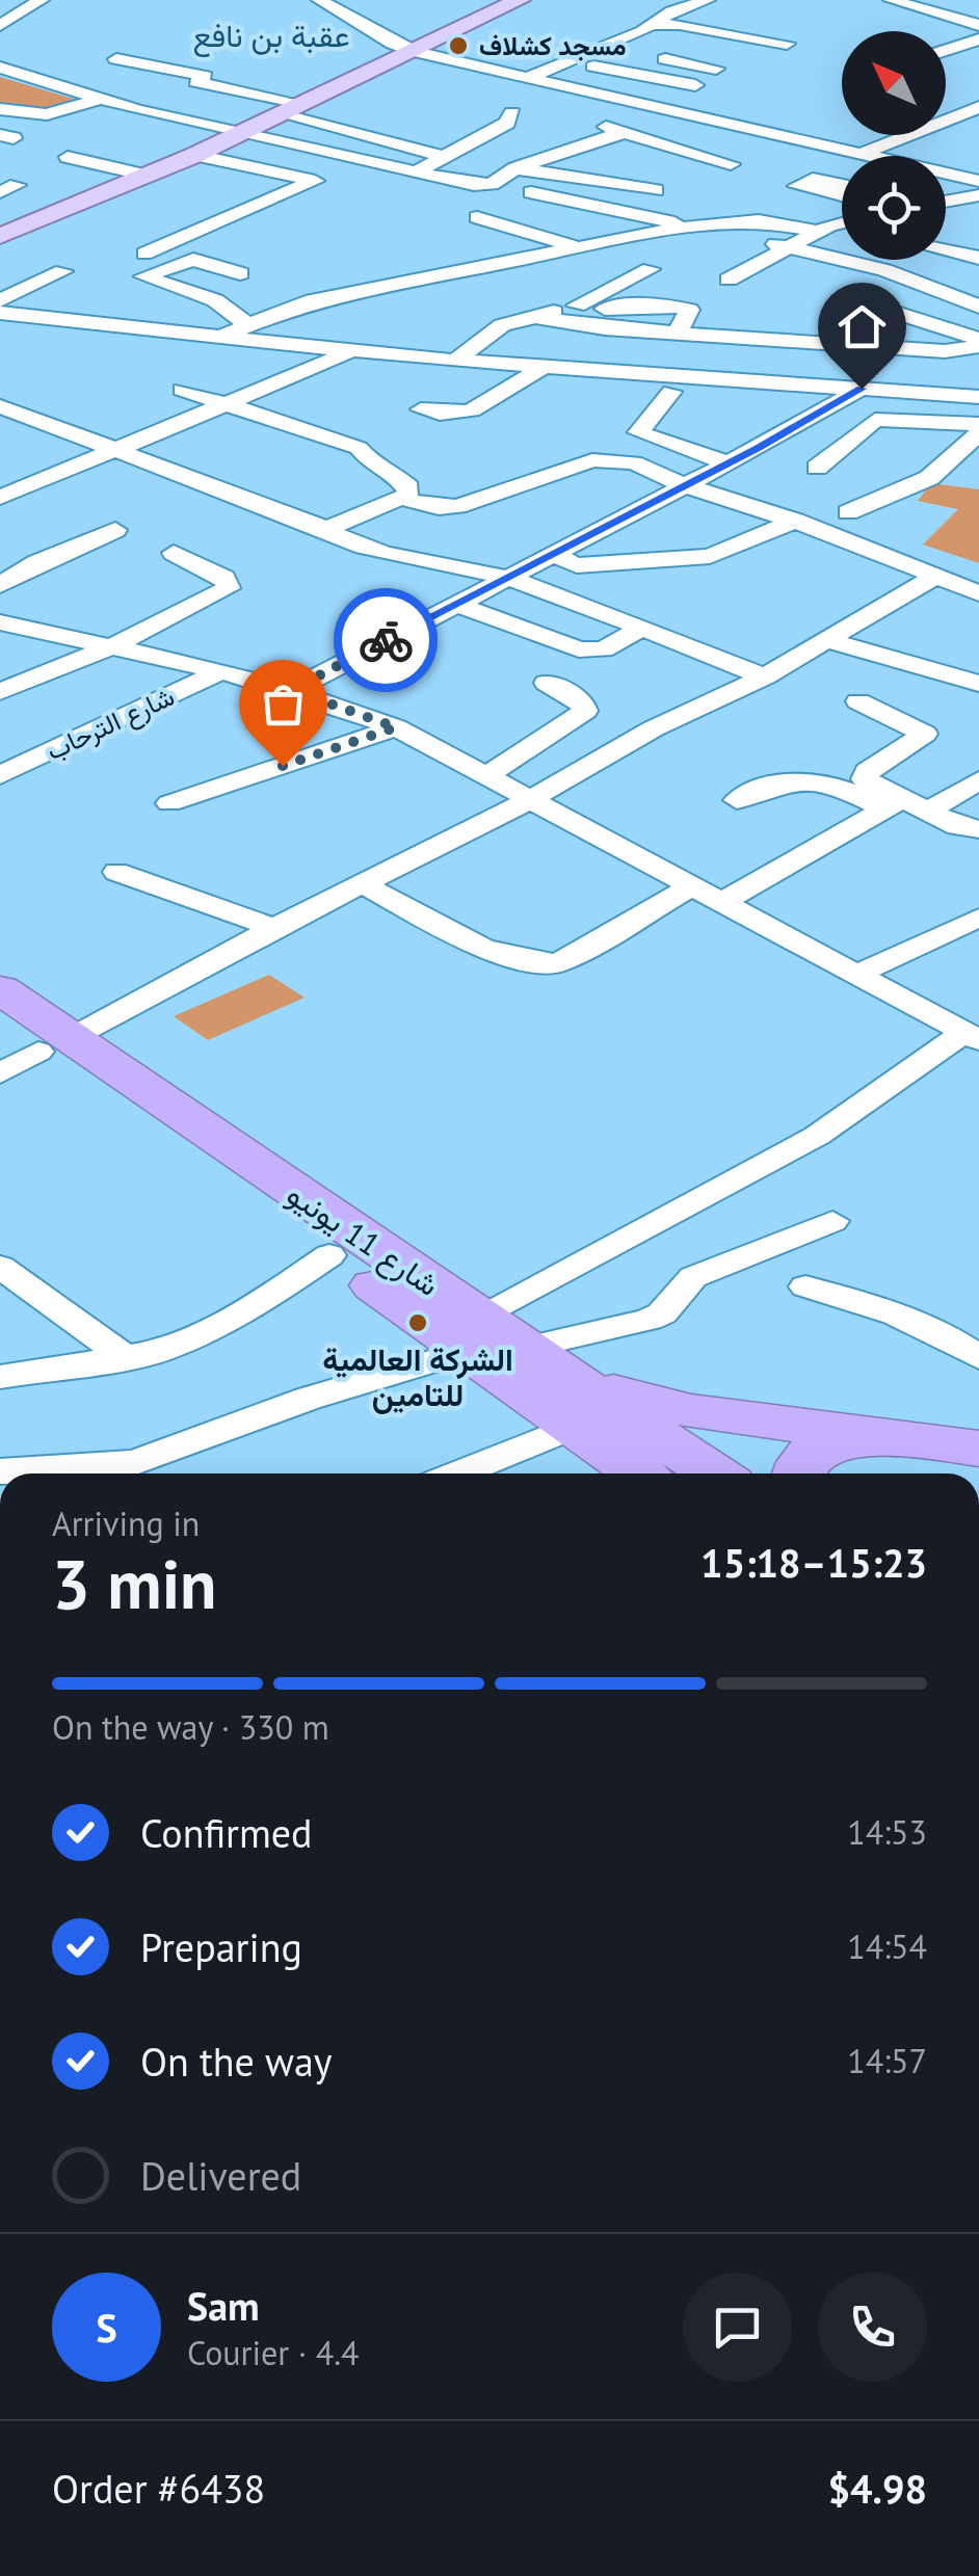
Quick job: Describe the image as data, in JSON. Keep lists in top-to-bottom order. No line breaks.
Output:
{"streets":{"highway":["شارع 11 يونيو"],"street":["شارع الترحاب"]},"districts":["عقبة بن نافع"],"places":["مسجد كشلاف","الشركة العالمية للتامين"],"north":"top left","page":{"heading":["3 min","Arriving in","15:18–15:23"],"panel":["Sam","Courier · 4.4","Order #6438","$4.98"],"bar":"On the way · 330 m","list":[["Confirmed","14:53"],["Preparing","14:54"],["On the way","14:57"],"Delivered"],"round":"S"}}
